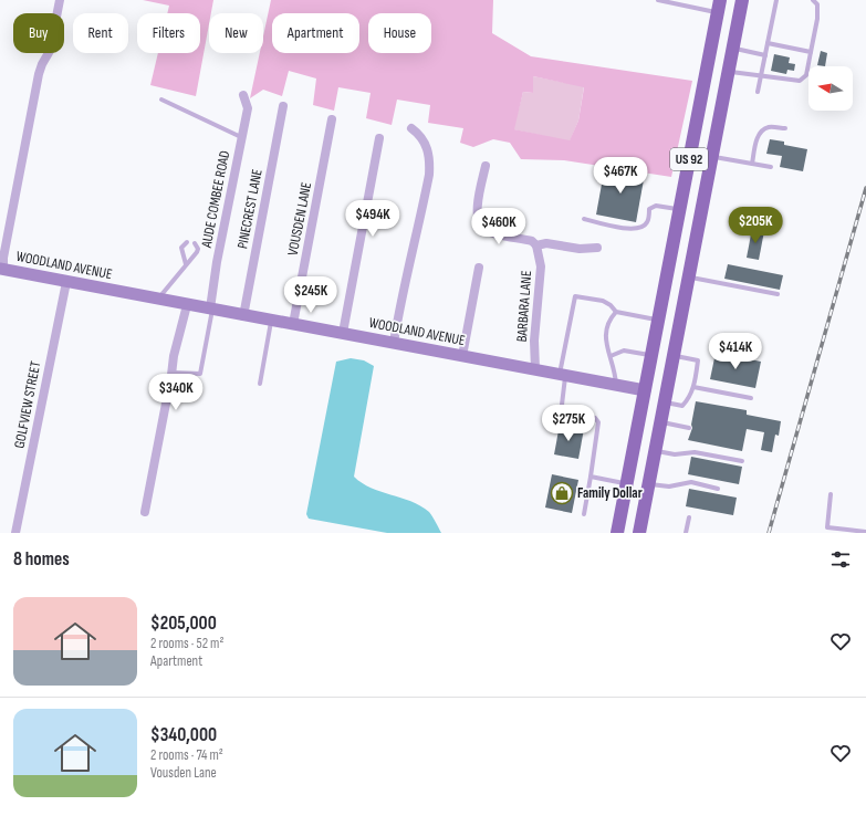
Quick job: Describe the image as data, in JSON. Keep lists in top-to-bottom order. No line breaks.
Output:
{"streets":{"main road":["US 92"],"street":["AUDE COMBEE ROAD","PINECREST LANE","VOUSDEN LANE","WOODLAND AVENUE","BARBARA LANE","GOLFVIEW STREET"]},"crossings":[["US 92","WOODLAND AVENUE"],["AUDE COMBEE ROAD","WOODLAND AVENUE"],["PINECREST LANE","WOODLAND AVENUE"],["VOUSDEN LANE","WOODLAND AVENUE"],["WOODLAND AVENUE","BARBARA LANE"],["WOODLAND AVENUE","GOLFVIEW STREET"]],"places":{"shop":["Family Dollar"]},"north":"left","page":{"chip":["Buy","Rent","Filters","New","Apartment","House"],"price":["$467K","$494K","$205K","$460K","$245K","$414K","$340K","$275K"],"heading":"8 homes","list":[{"name":"$205,000","note":"2 rooms · 52 m² · Apartment"},{"name":"$340,000","note":"2 rooms · 74 m² · Vousden Lane"}]}}
